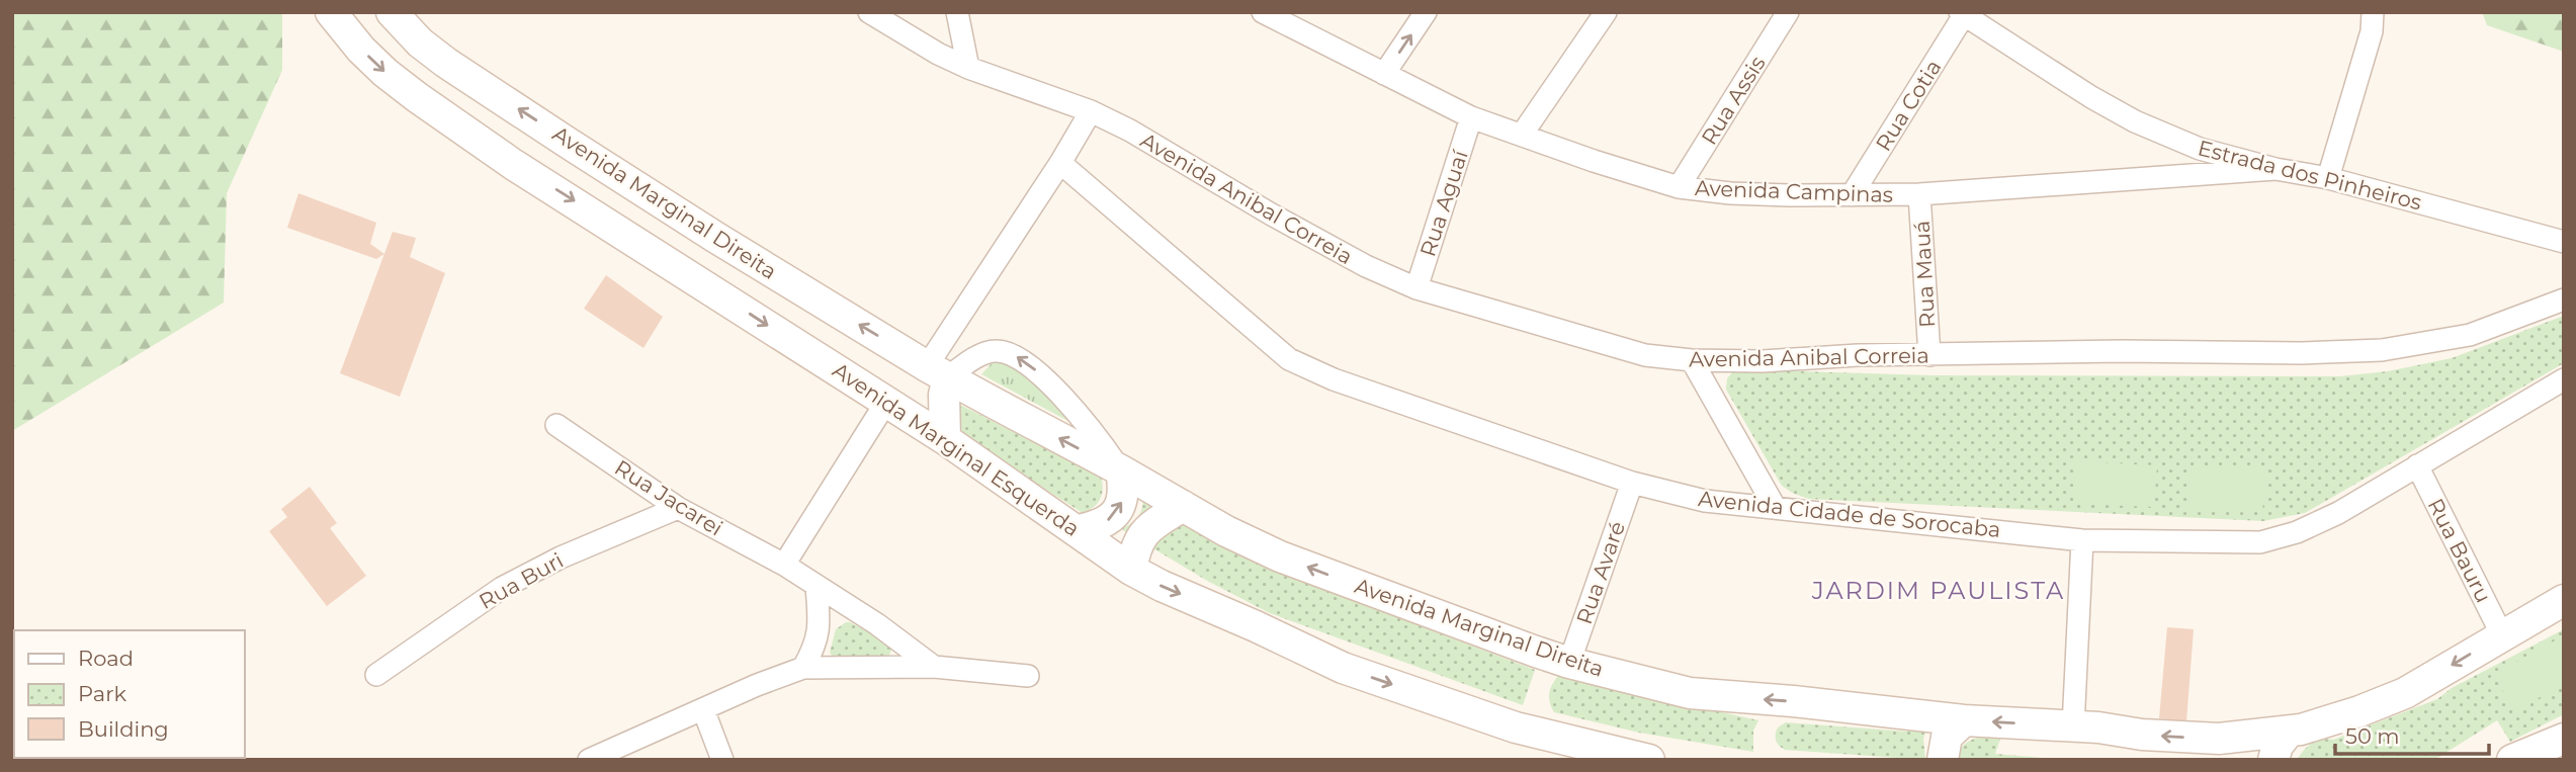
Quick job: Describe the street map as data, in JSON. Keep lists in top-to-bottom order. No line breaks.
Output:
{"streets":{"main road":["Avenida Marginal Direita","Avenida Marginal Esquerda"],"street":["Rua Assis","Rua Cotia","Estrada dos Pinheiros","Avenida Campinas","Avenida Anibal Correia","Rua Aguaí","Rua Mauá","Rua Jacarei","Avenida Cidade de Sorocaba","Rua Bauru","Rua Avaré","Rua Buri"]},"crossings":[["Rua Assis","Avenida Campinas"],["Rua Cotia","Estrada dos Pinheiros"],["Rua Cotia","Avenida Campinas"],["Estrada dos Pinheiros","Avenida Campinas"],["Avenida Campinas","Rua Aguaí"],["Avenida Campinas","Rua Mauá"],["Avenida Anibal Correia","Rua Aguaí"],["Avenida Anibal Correia","Rua Mauá"],["Avenida Marginal Direita","Rua Bauru"],["Avenida Marginal Direita","Rua Avaré"],["Rua Jacarei","Rua Buri"],["Avenida Cidade de Sorocaba","Rua Bauru"],["Avenida Cidade de Sorocaba","Rua Avaré"]],"one_way":["Avenida Marginal Direita","Avenida Marginal Esquerda"],"districts":["JARDIM PAULISTA"],"legend":["Road","Park","Building"],"scale_bar":"50 m"}
